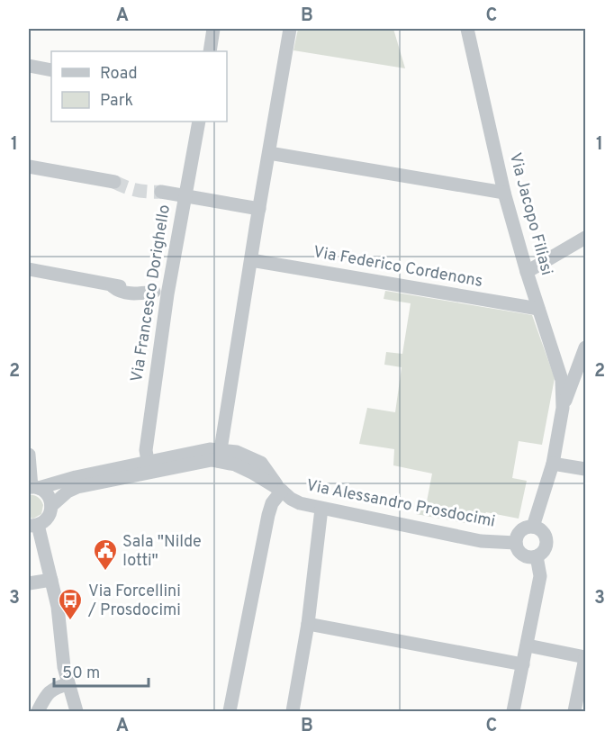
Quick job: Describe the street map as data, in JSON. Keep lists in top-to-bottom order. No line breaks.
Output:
{"streets":{"street":["Via Jacopo Filiasi","Via Federico Cordenons","Via Francesco Dorighello","Via Alessandro Prosdocimi"]},"crossings":[["Via Jacopo Filiasi","Via Federico Cordenons"],["Via Jacopo Filiasi","Via Alessandro Prosdocimi"],["Via Francesco Dorighello","Via Alessandro Prosdocimi"]],"places":{"public building":["Sala \"Nilde Iotti\""],"bus stop":["Via Forcellini / Prosdocimi"]},"legend":["Road","Park"],"scale_bar":"50 m","grid":{"columns":["A","B","C"],"rows":["1","2","3"]}}
